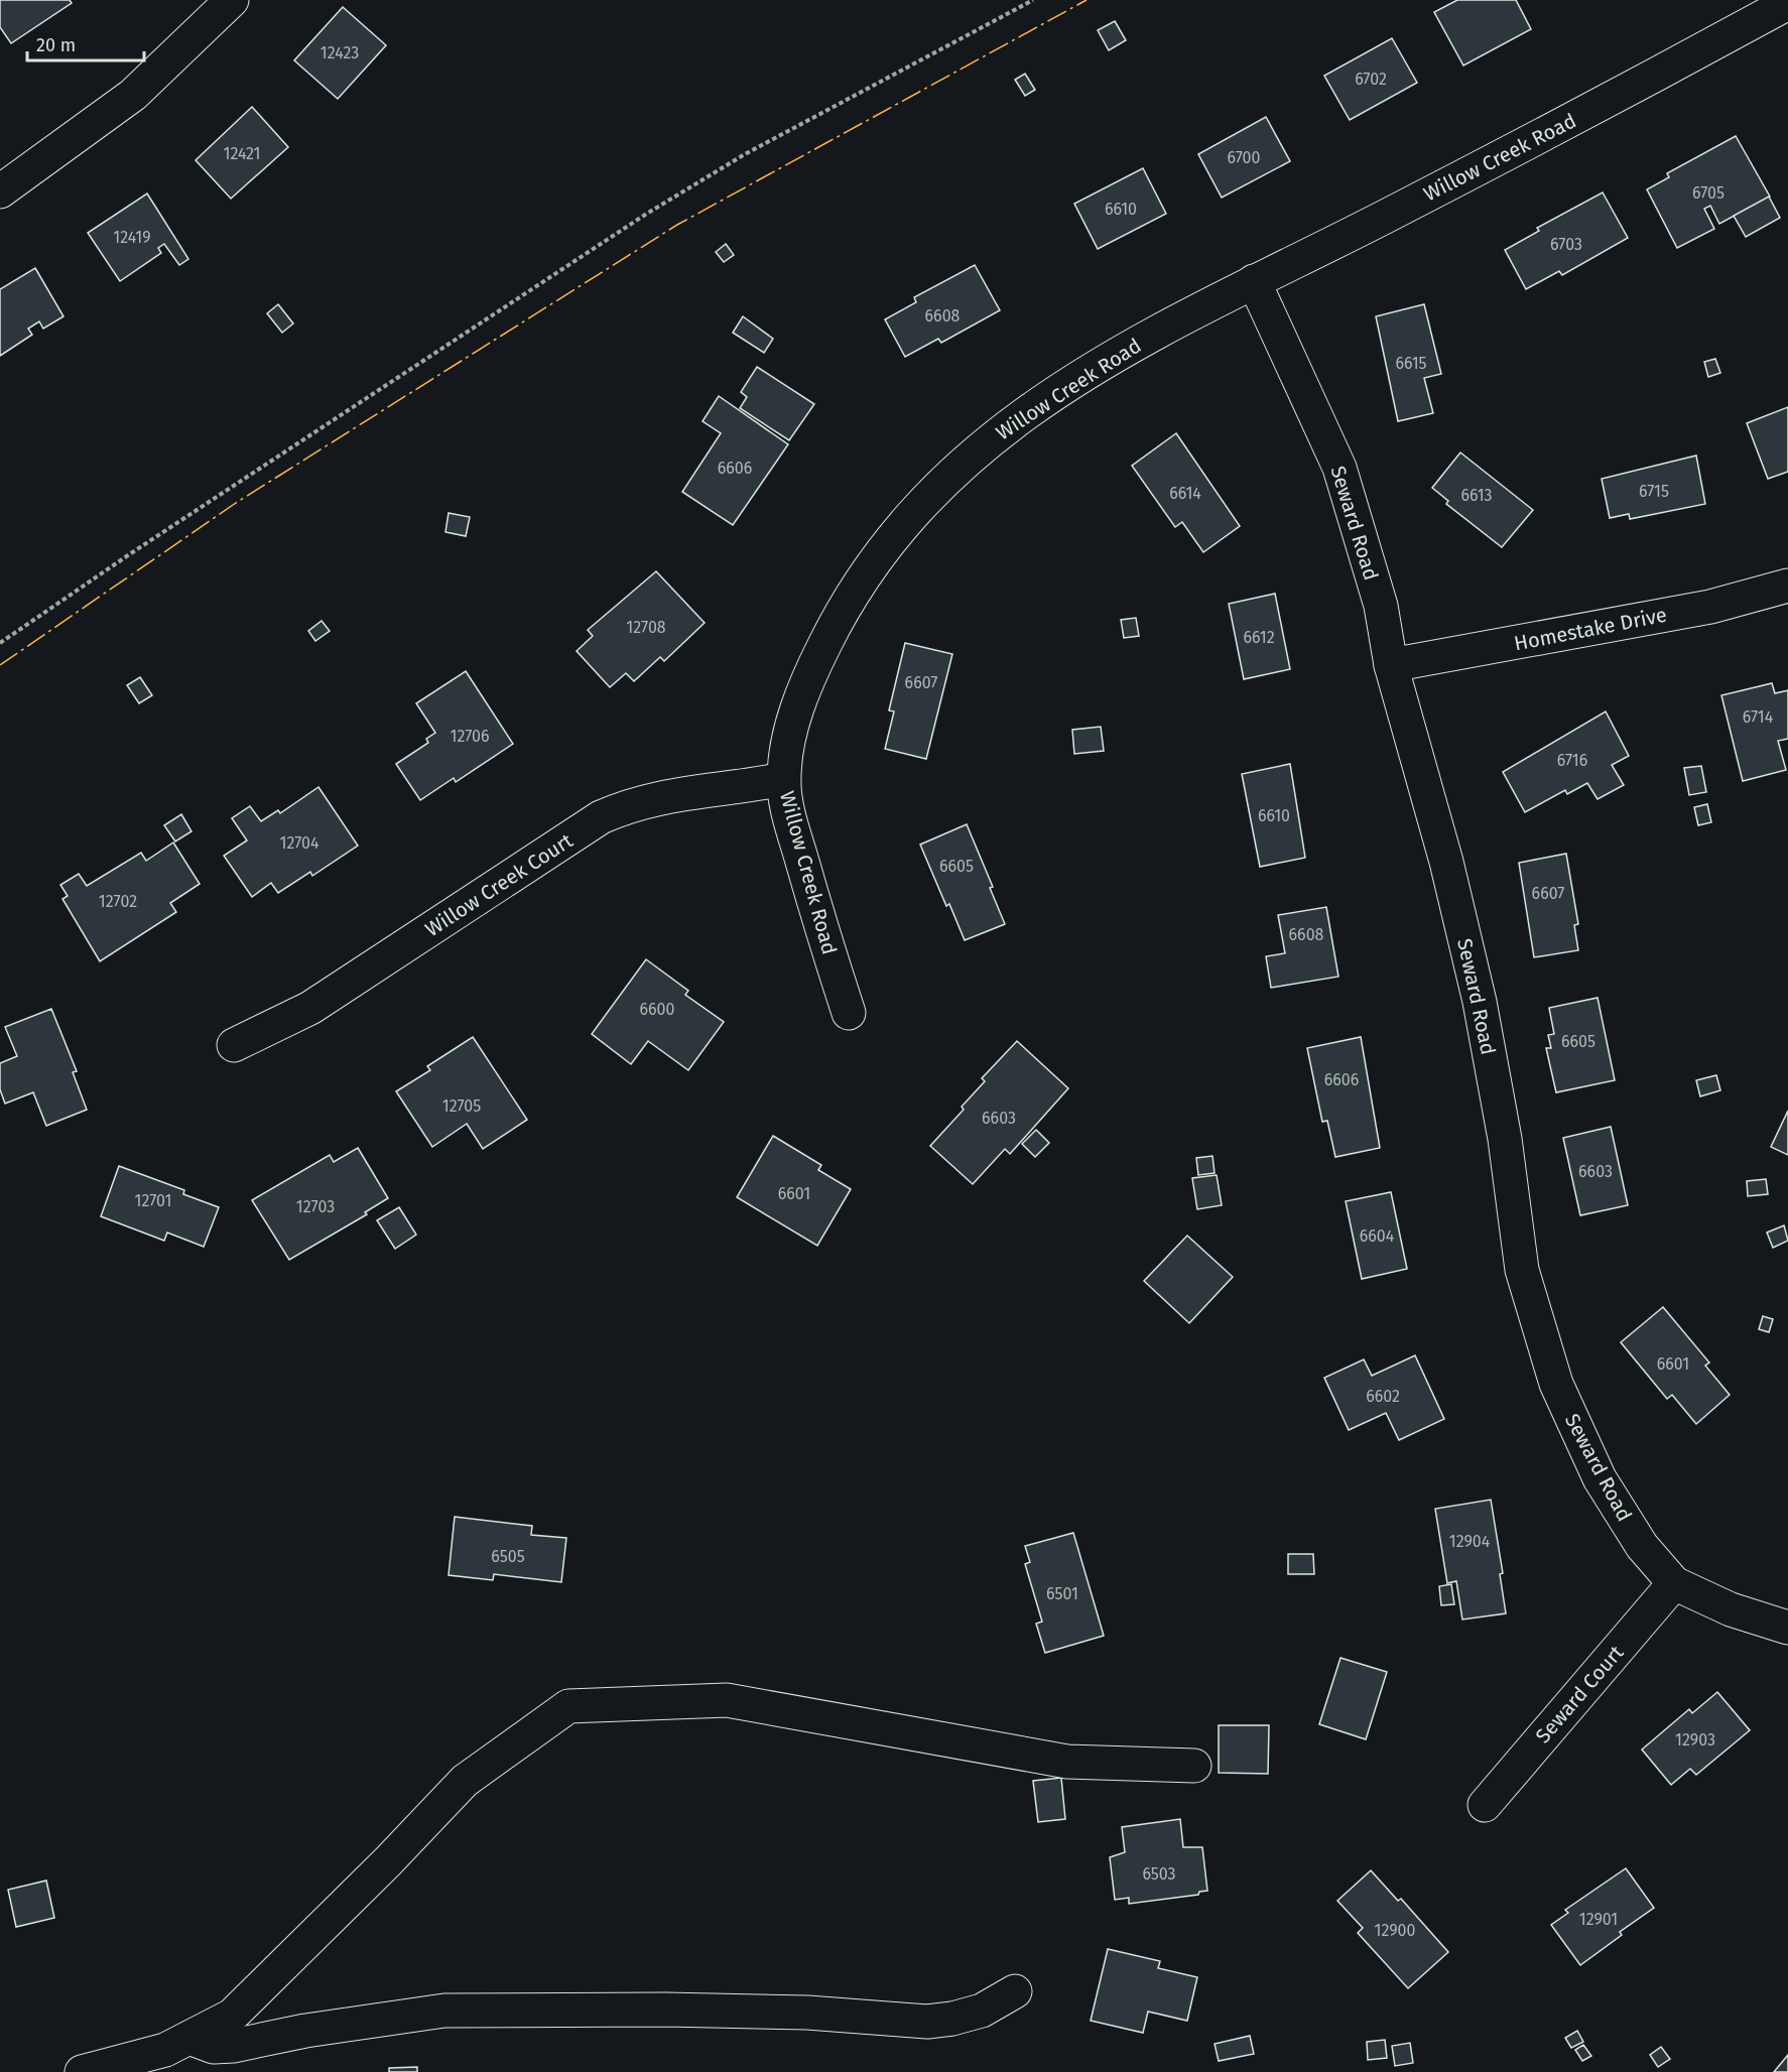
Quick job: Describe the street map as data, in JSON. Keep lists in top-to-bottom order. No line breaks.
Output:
{"streets":{"street":["Willow Creek Road","Seward Road","Homestake Drive","Willow Creek Court","Seward Court"]},"crossings":[["Willow Creek Road","Seward Road"],["Willow Creek Road","Willow Creek Court"],["Seward Road","Homestake Drive"],["Seward Road","Seward Court"]],"house_numbers":["12423","6702","12421","6700","6705","6610","12419","6703","6608","6615","6606","6715","6614","6613","12708","6612","6607","6714","12706","6716","6610","12704","6605","6607","12702","6608","6600","6605","6606","12705","6603","6603","6601","12701","12703","6604","6601","6602","12904","6505","6501","12903","6503","12901","12900"],"scale_bar":"20 m"}
